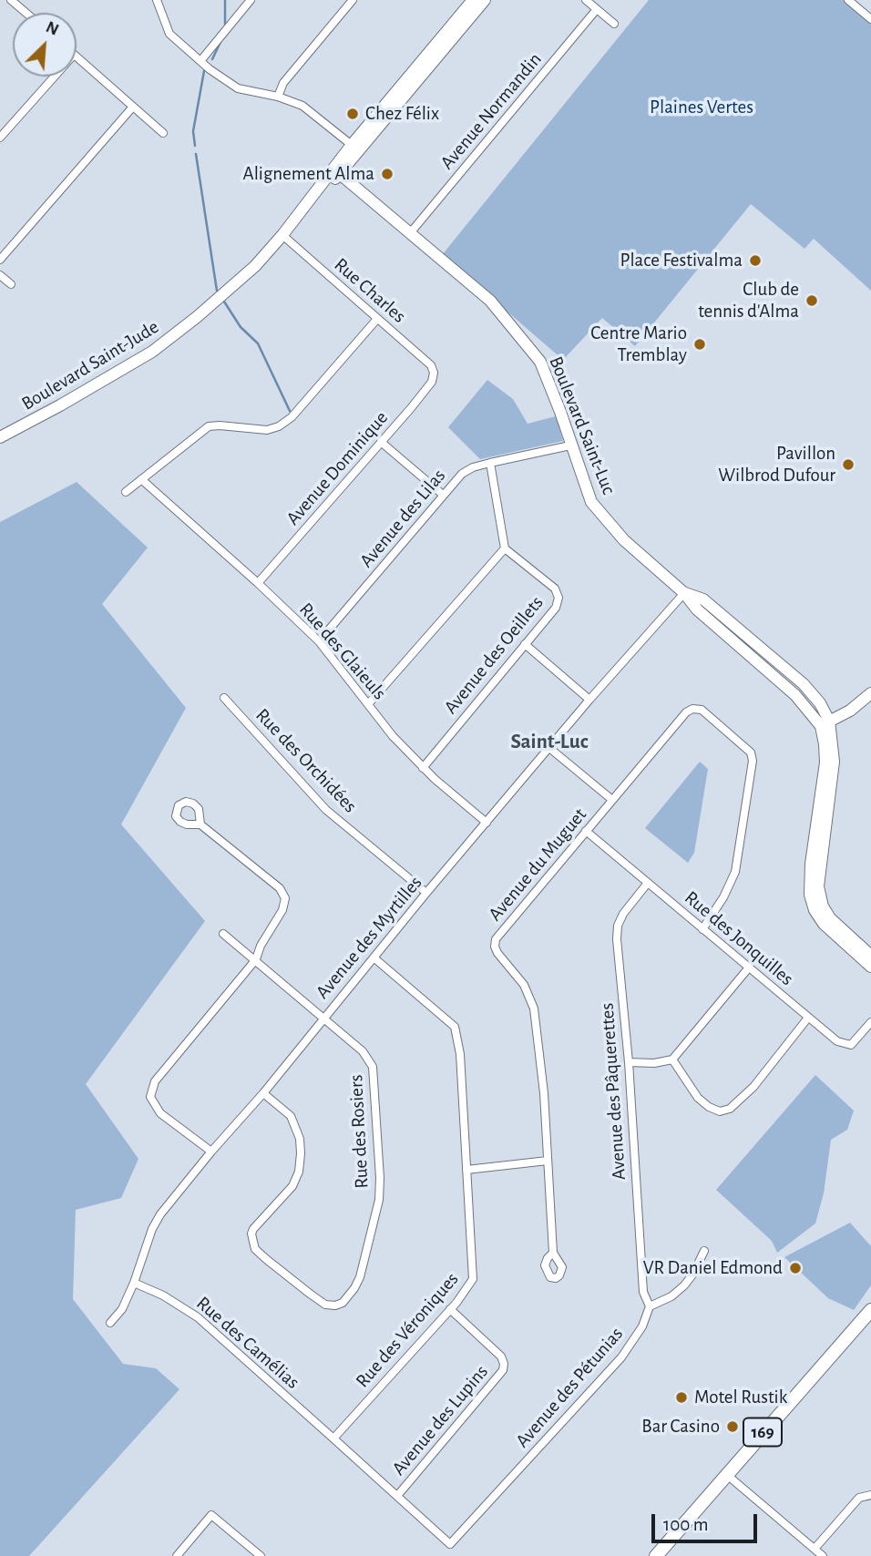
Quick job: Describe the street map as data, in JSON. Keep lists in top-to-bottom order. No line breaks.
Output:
{"streets":{"main road":["169"],"street":["Avenue Normandin","Rue Charles","Boulevard Saint-Jude","Boulevard Saint-Luc","Avenue Dominique","Avenue des Lilas","Rue des Glaieuls","Avenue des Oeillets","Rue des Orchidées","Avenue du Muguet","Avenue des Myrtilles","Rue des Jonquilles","Avenue des Pâquerettes","Rue des Rosiers","Rue des Véroniques","Rue des Camélias","Avenue des Pétunias","Avenue des Lupins"]},"crossings":[["Avenue Normandin","Boulevard Saint-Luc"],["Rue Charles","Boulevard Saint-Jude"],["Rue Charles","Avenue Dominique"],["Boulevard Saint-Jude","Boulevard Saint-Luc"],["Boulevard Saint-Luc","Avenue des Lilas"],["Boulevard Saint-Luc","Avenue des Myrtilles"],["Avenue Dominique","Rue des Glaieuls"],["Avenue des Lilas","Rue des Glaieuls"],["Rue des Glaieuls","Avenue des Oeillets"],["Rue des Glaieuls","Avenue des Myrtilles"],["Rue des Orchidées","Avenue des Myrtilles"],["Avenue du Muguet","Rue des Jonquilles"],["Avenue des Myrtilles","Rue des Rosiers"],["Avenue des Myrtilles","Rue des Véroniques"],["Avenue des Myrtilles","Rue des Camélias"],["Rue des Jonquilles","Avenue des Pâquerettes"],["Avenue des Pâquerettes","Avenue des Pétunias"],["Rue des Véroniques","Rue des Camélias"],["Rue des Véroniques","Avenue des Lupins"],["Avenue des Pétunias","Avenue des Lupins"]],"districts":["Saint-Luc"],"parks":["Plaines Vertes"],"places":["Chez Félix","Alignement Alma","Place Festivalma","Club de tennis d'Alma","Centre Mario Tremblay","Pavillon Wilbrod Dufour","VR Daniel Edmond","Motel Rustik","Bar Casino"],"scale_bar":"100 m","north":"top right"}
